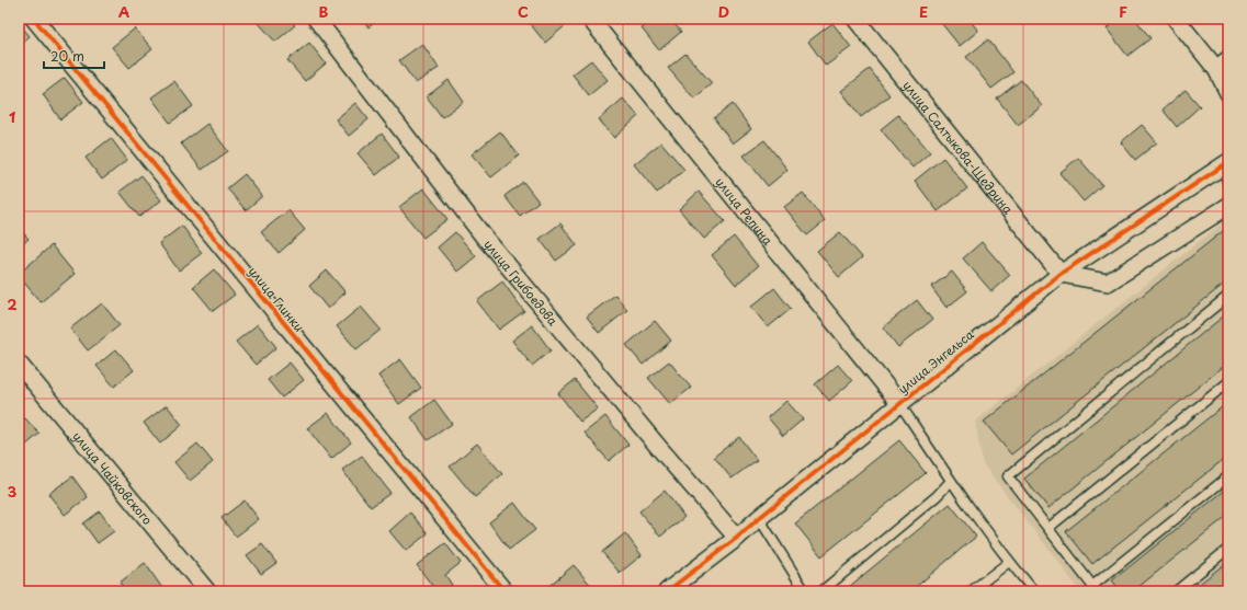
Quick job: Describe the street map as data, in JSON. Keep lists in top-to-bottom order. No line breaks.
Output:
{"streets":{"street":["улица Салтыкова-Щедрина","улица Репина","улица Грибоедова","улица Глинки","улица Энгельса","улица Чайковского"]},"crossings":[["улица Салтыкова-Щедрина","улица Энгельса"],["улица Репина","улица Энгельса"],["улица Грибоедова","улица Энгельса"]],"scale_bar":"20 m","grid":{"columns":["A","B","C","D","E","F"],"rows":["1","2","3"]}}
